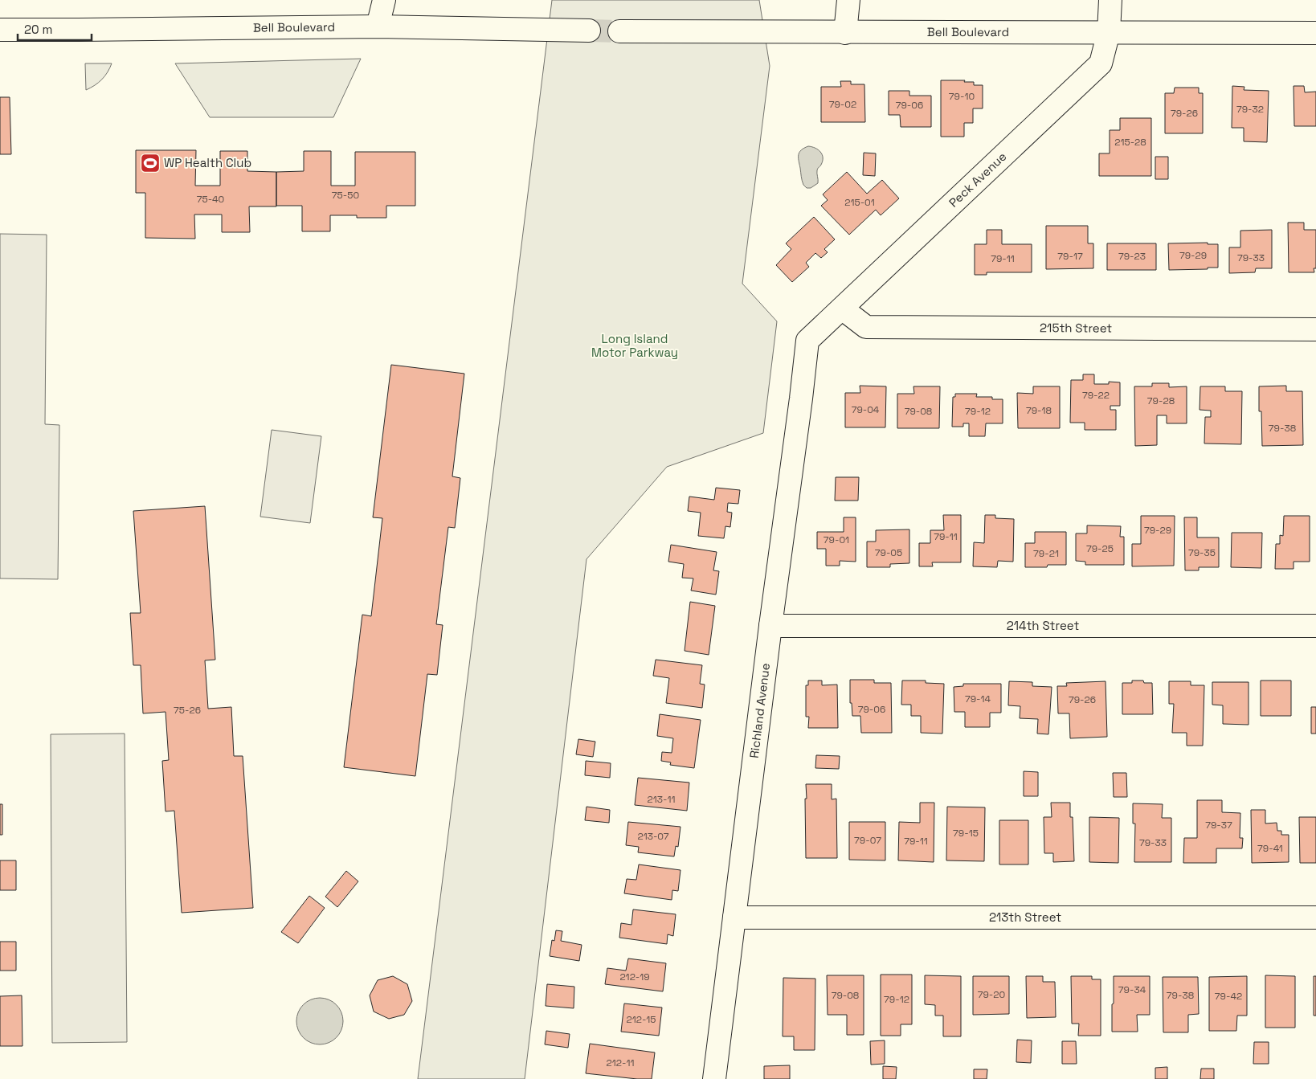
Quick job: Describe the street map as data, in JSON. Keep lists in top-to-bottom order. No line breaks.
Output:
{"streets":{"street":["Bell Boulevard","Peck Avenue","215th Street","214th Street","Richland Avenue","213th Street"]},"crossings":[["Bell Boulevard","Peck Avenue"],["Peck Avenue","215th Street"],["Peck Avenue","Richland Avenue"],["214th Street","Richland Avenue"],["Richland Avenue","213th Street"]],"parks":["Long Island Motor Parkway"],"places":{"sports":["WP Health Club"]},"house_numbers":["79-10","79-02","79-06","79-32","79-26","215-28","75-50","75-40","215-01","79-29","79-17","79-23","79-33","79-11","79-22","79-28","79-04","79-18","79-08","79-12","79-38","79-29","79-11","79-01","79-25","79-05","79-35","79-21","79-14","79-26","79-06","75-26","213-11","79-37","79-15","213-07","79-07","79-11","79-33","79-41","212-19","79-34","79-20","79-08","79-38","79-42","79-12","212-15","212-11"],"scale_bar":"20 m"}
